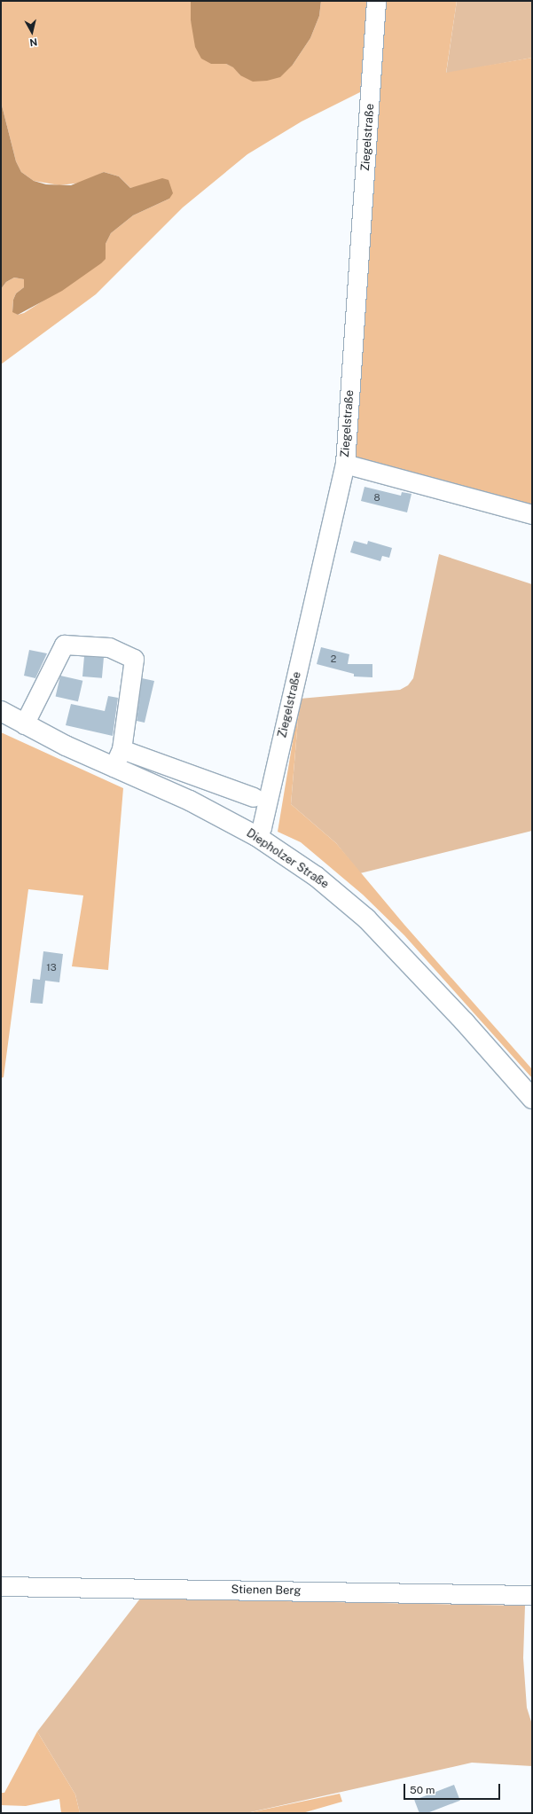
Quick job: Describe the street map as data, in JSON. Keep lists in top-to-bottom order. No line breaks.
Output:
{"streets":{"main road":["Diepholzer Straße"],"street":["Ziegelstraße","Stienen Berg"]},"crossings":[["Ziegelstraße","Diepholzer Straße"]],"house_numbers":["8","2","13"],"scale_bar":"50 m","north":"bottom"}
